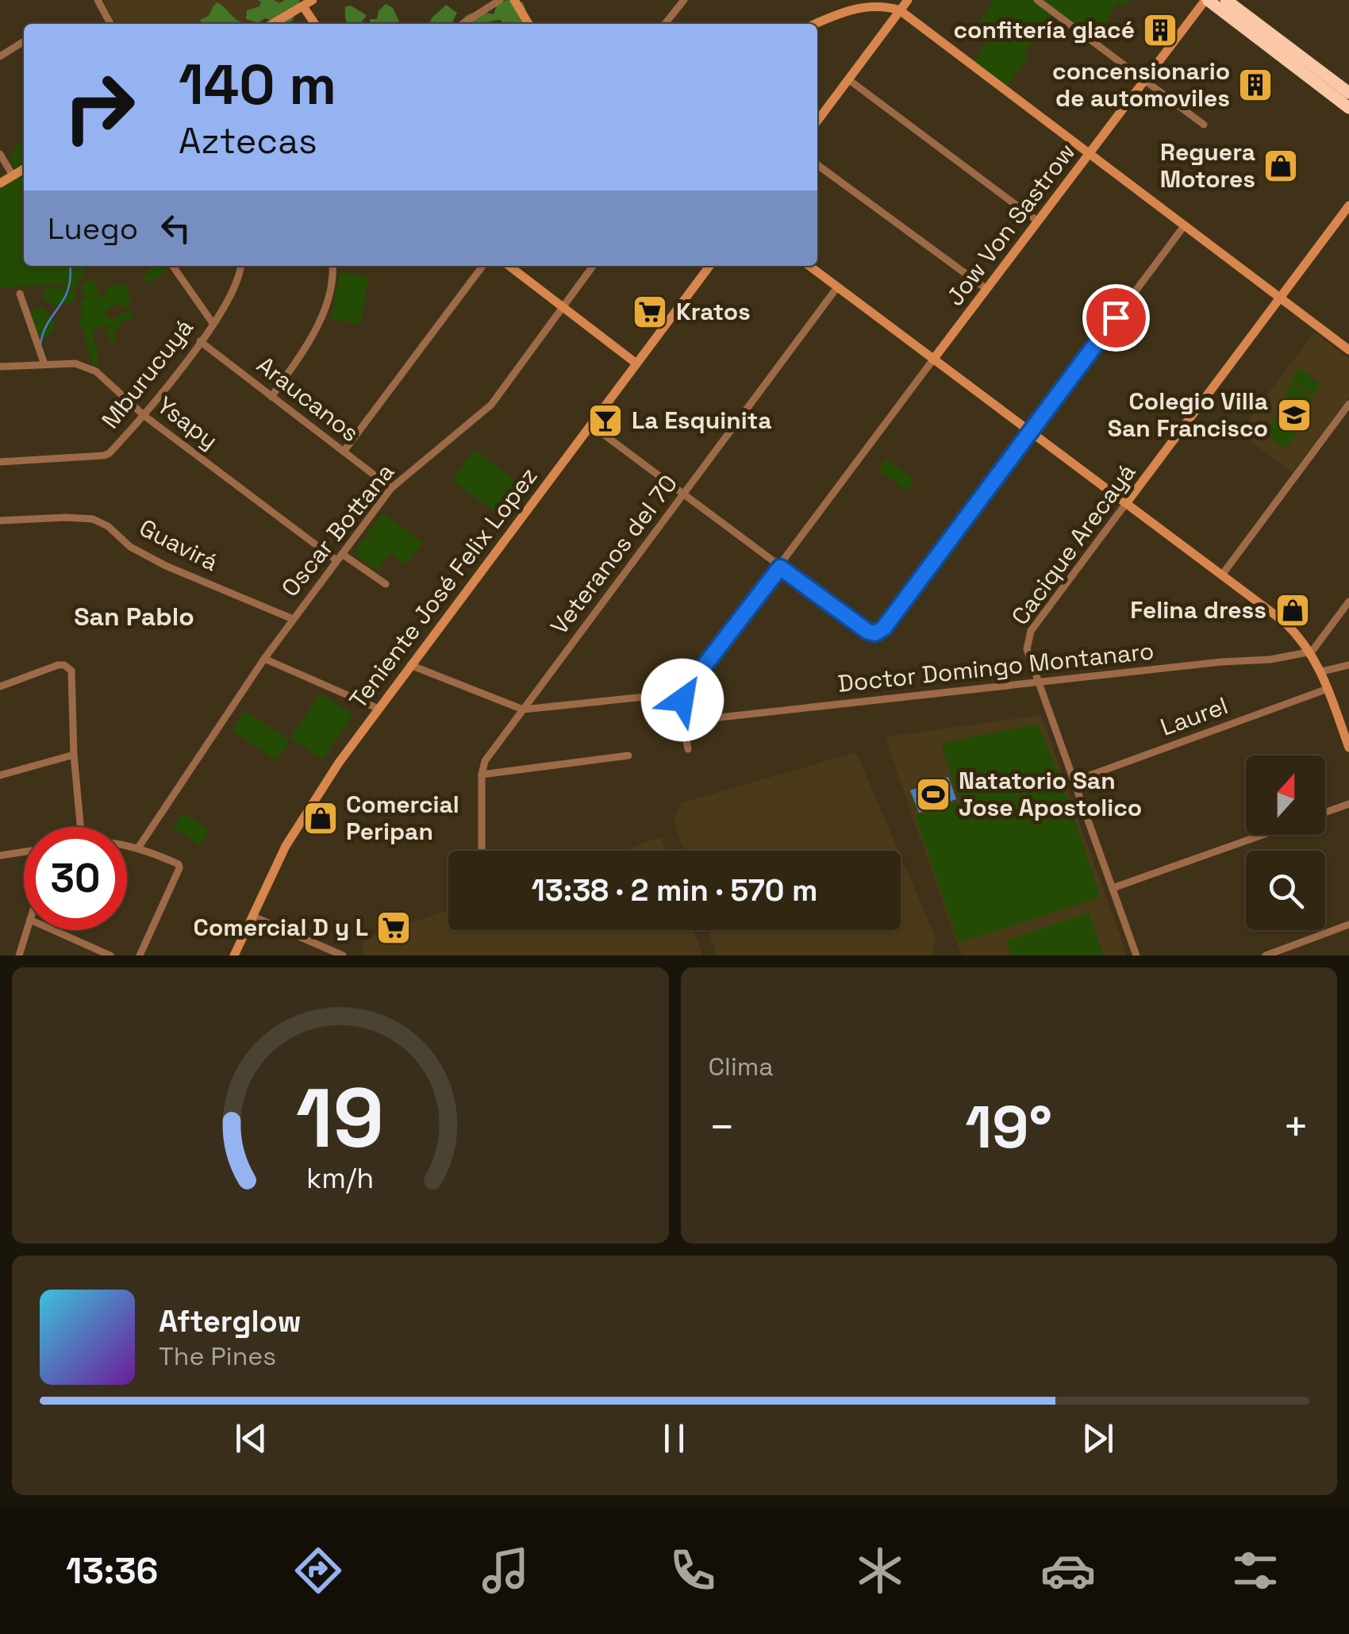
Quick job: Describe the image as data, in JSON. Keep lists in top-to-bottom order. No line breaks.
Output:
{"streets":{"street":["Jow Von Sastrow","Mburucuyá","Araucanos","Ysapy","Oscar Bottana","Cacique Arecayá","Guavirá","Veteranos del 70","Teniente José Felix Lopez","Doctor Domingo Montanaro","Laurel"]},"crossings":[["Mburucuyá","Araucanos"],["Mburucuyá","Ysapy"],["Araucanos","Oscar Bottana"],["Ysapy","Oscar Bottana"],["Oscar Bottana","Guavirá"],["Cacique Arecayá","Doctor Domingo Montanaro"]],"districts":["San Pablo"],"places":{"building":["confitería glacé","concensionario de automoviles"],"shop":["Reguera Motores","Felina dress","Comercial Peripan"],"supermarket":["Kratos","Comercial D y L"],"school or university":["Colegio Villa San Francisco"],"bar":["La Esquinita"],"sports":["Natatorio San Jose Apostolico"]},"north":"top","page":{"turn":["140 m","Aztecas"],"then":"Luego","limit":"30","trip":"13:38 · 2 min · 570 m","tile":"Clima","heat":["−","19°","+"],"song":["Afterglow","The Pines"],"tabs":"13:36","gauge":["19","km/h"]}}
